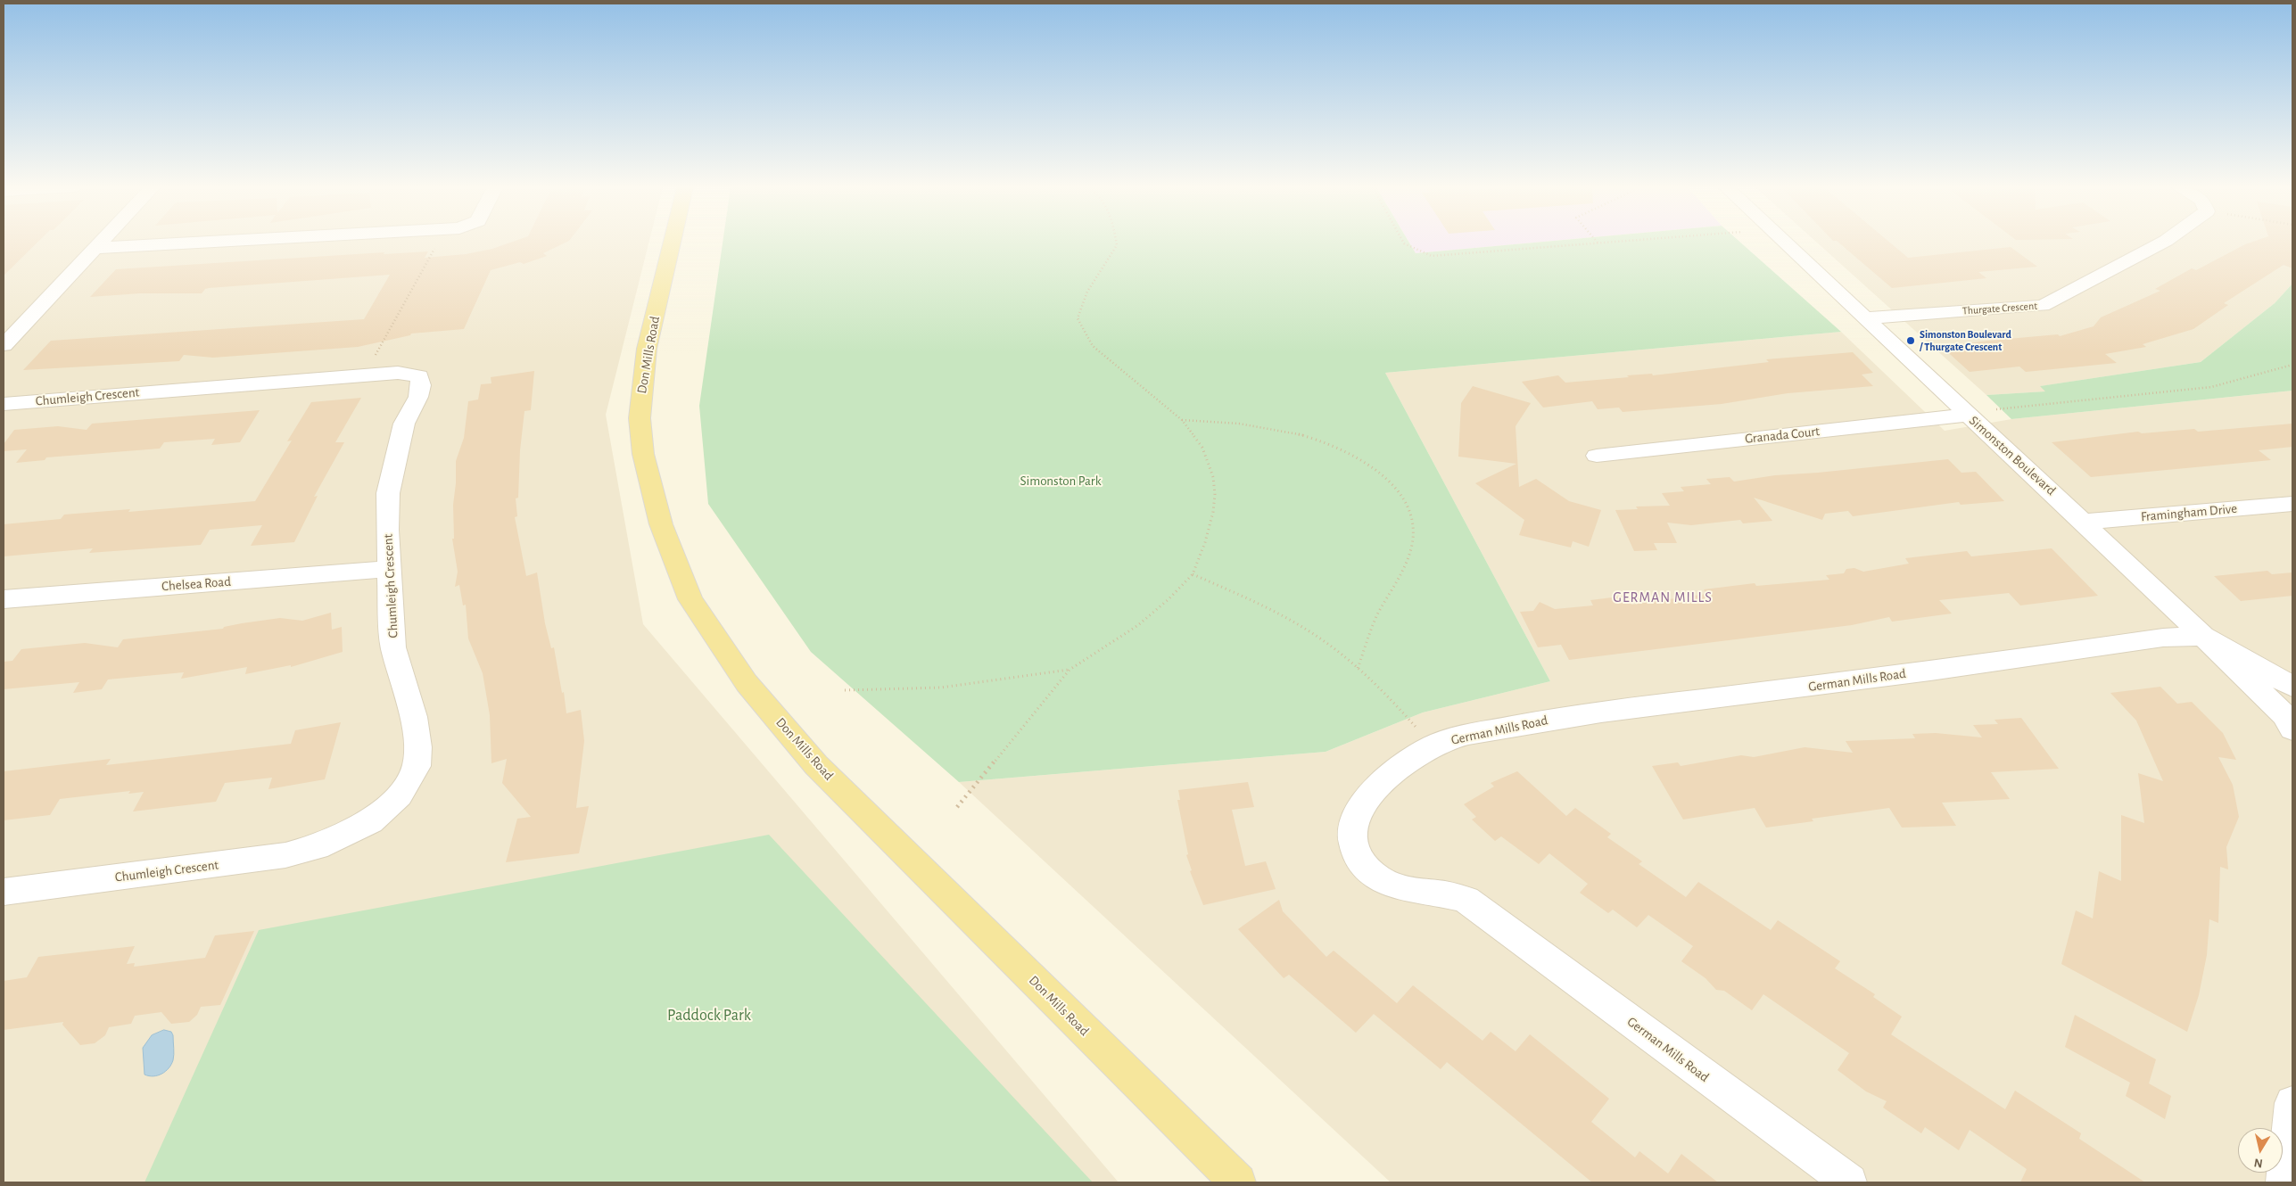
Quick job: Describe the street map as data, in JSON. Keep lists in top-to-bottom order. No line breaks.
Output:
{"streets":{"main road":["Don Mills Road"],"street":["Thurgate Crescent","Chumleigh Crescent","Granada Court","Simonston Boulevard","Framingham Drive","Chelsea Road","German Mills Road"]},"crossings":[["Thurgate Crescent","Simonston Boulevard"],["Chumleigh Crescent","Chelsea Road"],["Granada Court","Simonston Boulevard"],["Simonston Boulevard","Framingham Drive"],["Simonston Boulevard","German Mills Road"]],"districts":["GERMAN MILLS"],"parks":["Simonston Park","Paddock Park"],"places":["Simonston Boulevard / Thurgate Crescent"],"north":"bottom"}
